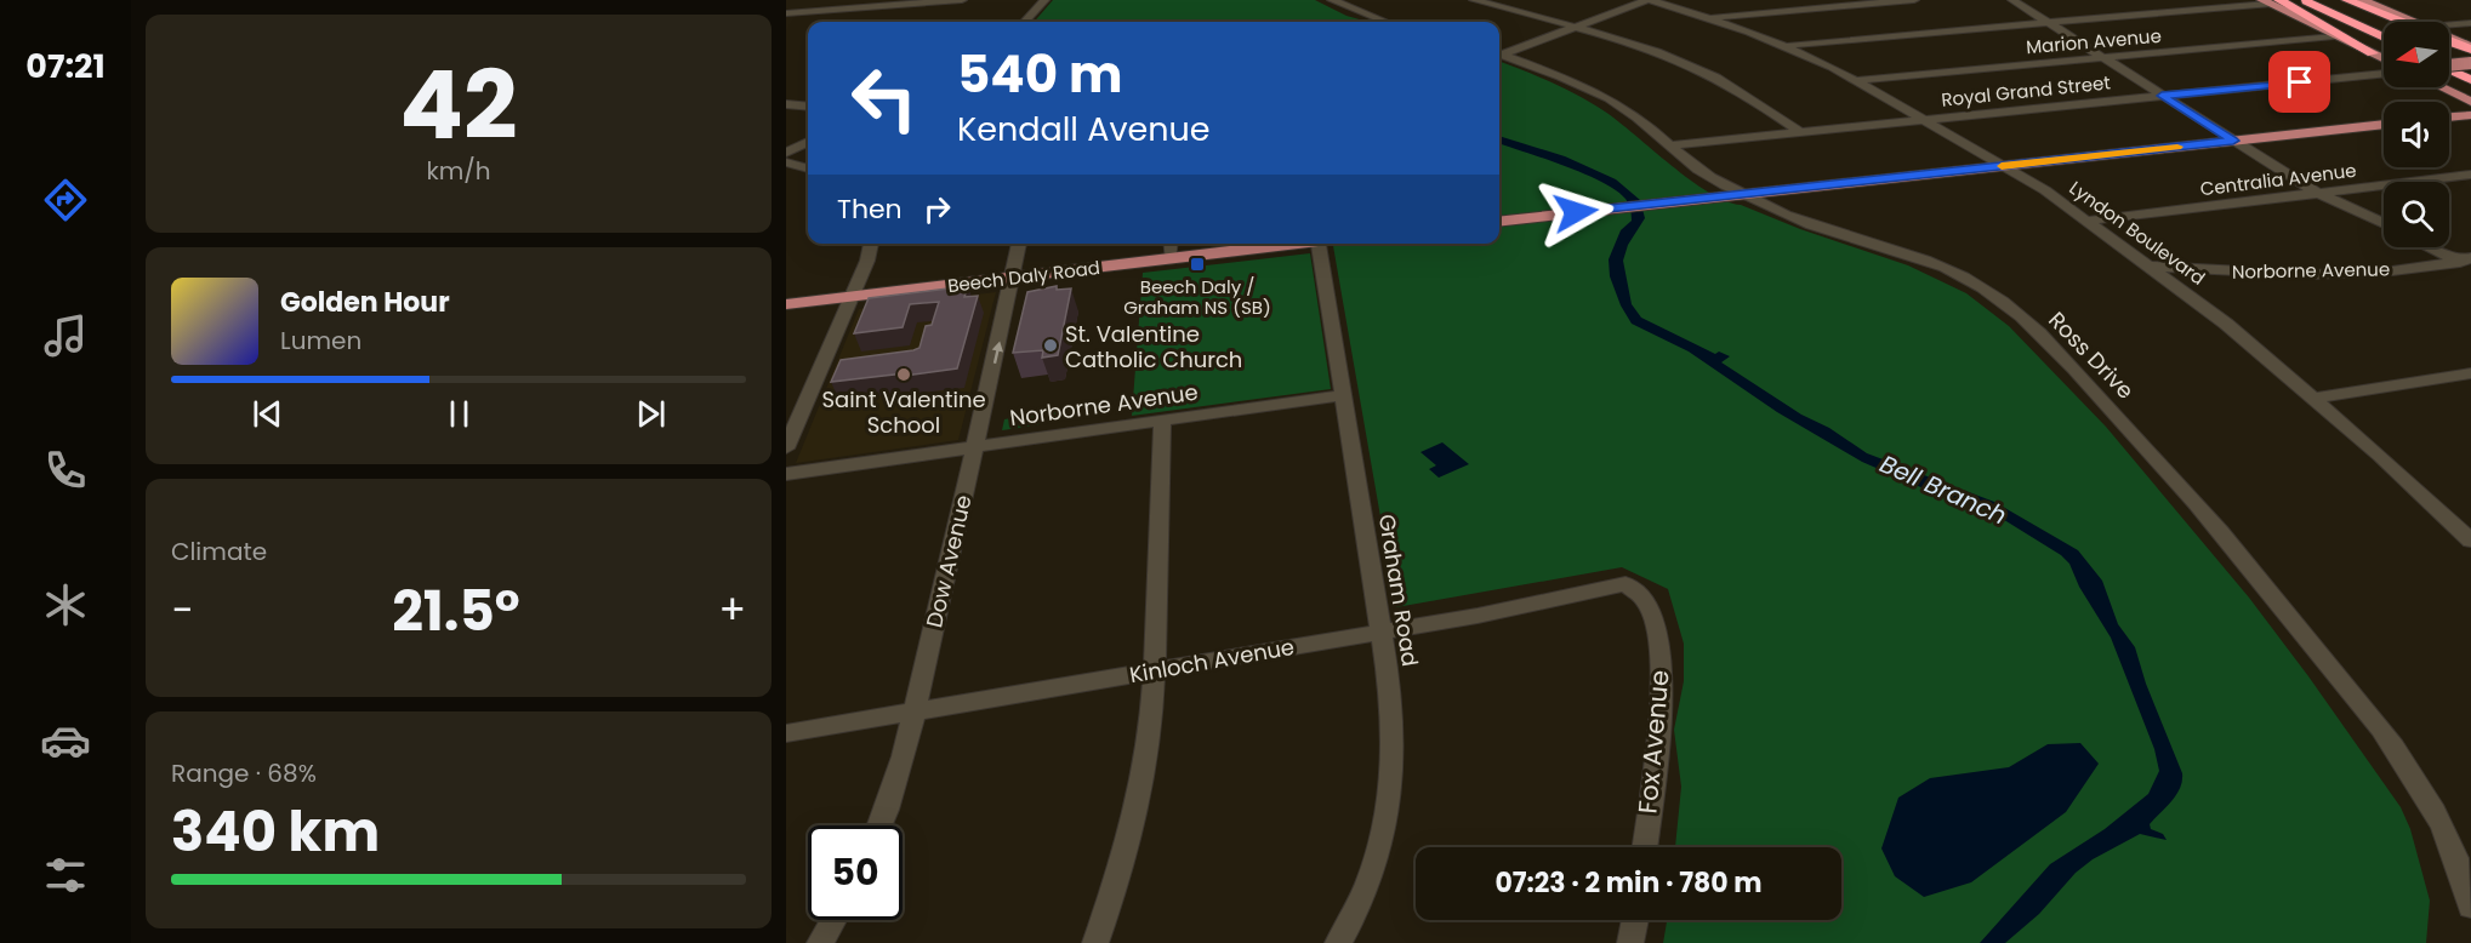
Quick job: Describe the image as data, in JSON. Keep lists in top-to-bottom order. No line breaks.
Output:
{"streets":{"main road":["Beech Daly Road"],"street":["Marion Avenue","Royal Grand Street","Centralia Avenue","Lyndon Boulevard","Norborne Avenue","Ross Drive","Dow Avenue","Graham Road","Kinloch Avenue","Fox Avenue"]},"crossings":[["Marion Avenue","Lyndon Boulevard"],["Royal Grand Street","Lyndon Boulevard"],["Royal Grand Street","Ross Drive"],["Centralia Avenue","Lyndon Boulevard"],["Lyndon Boulevard","Norborne Avenue"],["Norborne Avenue","Dow Avenue"],["Norborne Avenue","Graham Road"],["Beech Daly Road","Dow Avenue"],["Dow Avenue","Kinloch Avenue"],["Graham Road","Kinloch Avenue"],["Kinloch Avenue","Fox Avenue"]],"water":["Bell Branch"],"places":{"transit":["Beech Daly / Graham NS (SB)"],"other":["St. Valentine Catholic Church","Saint Valentine School"]},"north":"left","page":{"tabs":"07:21","tile":[["42","km/h"],"Climate",["Range · 68%","340 km"]],"turn":["540 m","Kendall Avenue"],"then":"Then","song":["Golden Hour","Lumen"],"heat":["−","21.5°","+"],"limit":"50","trip":"07:23 · 2 min · 780 m"}}
